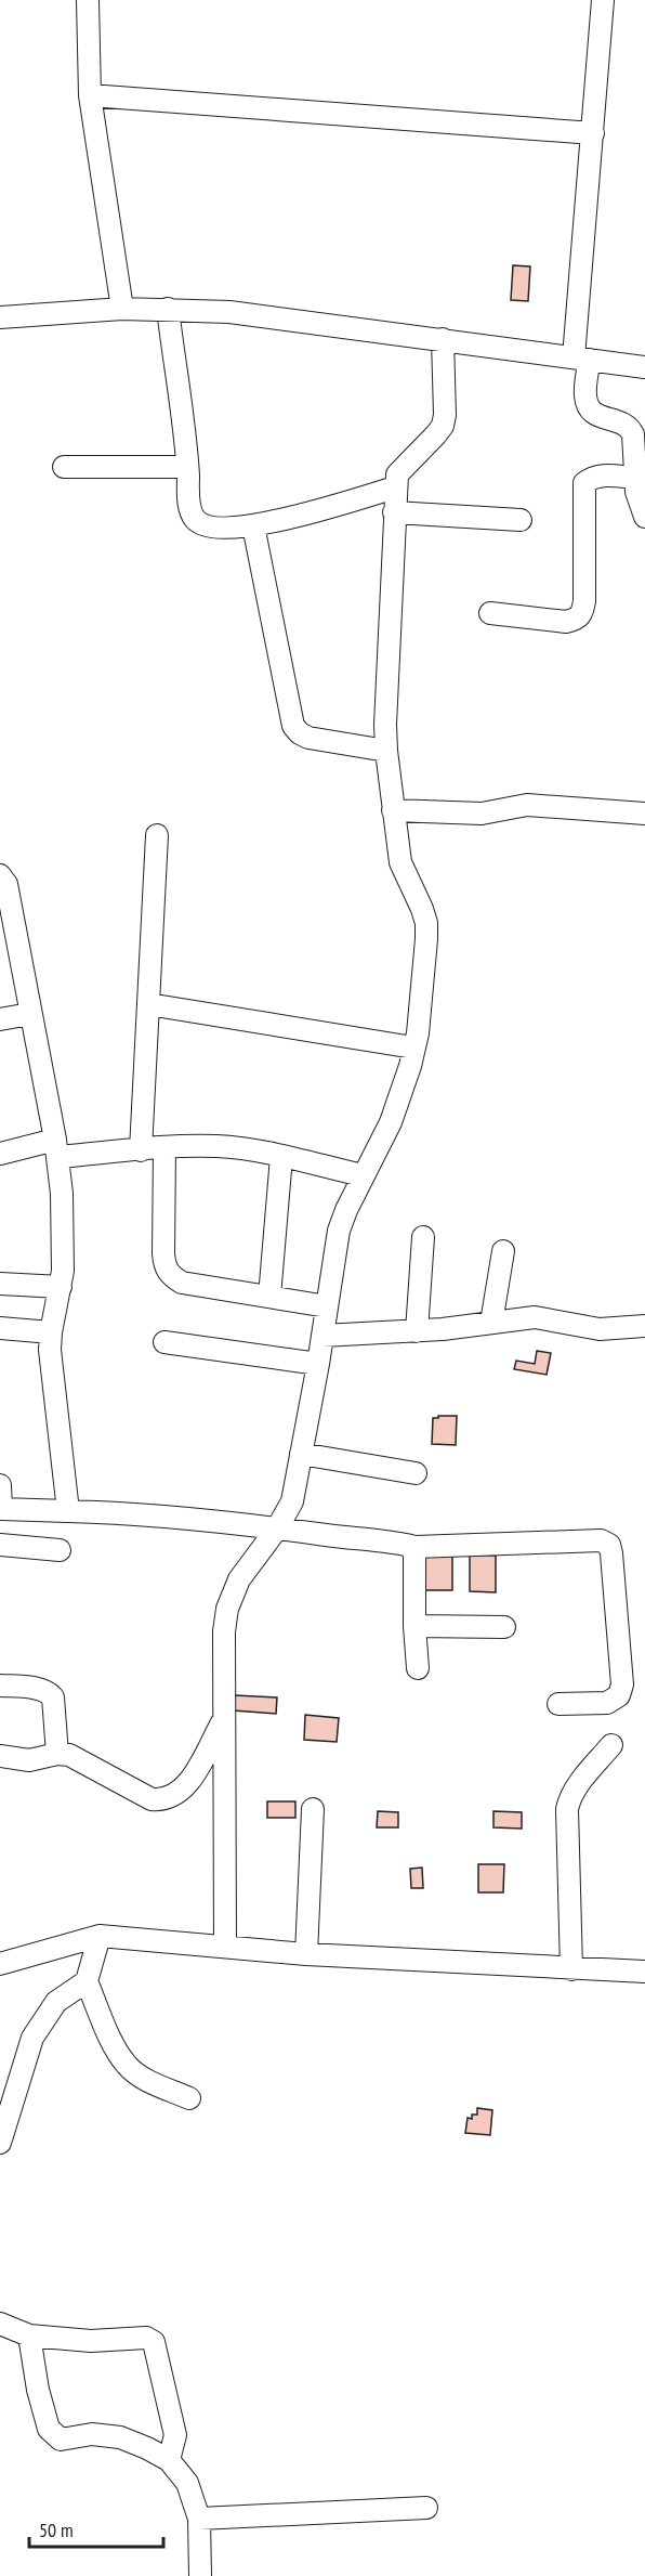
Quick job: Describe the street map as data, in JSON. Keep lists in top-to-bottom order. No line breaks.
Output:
{"scale_bar":"50 m"}
